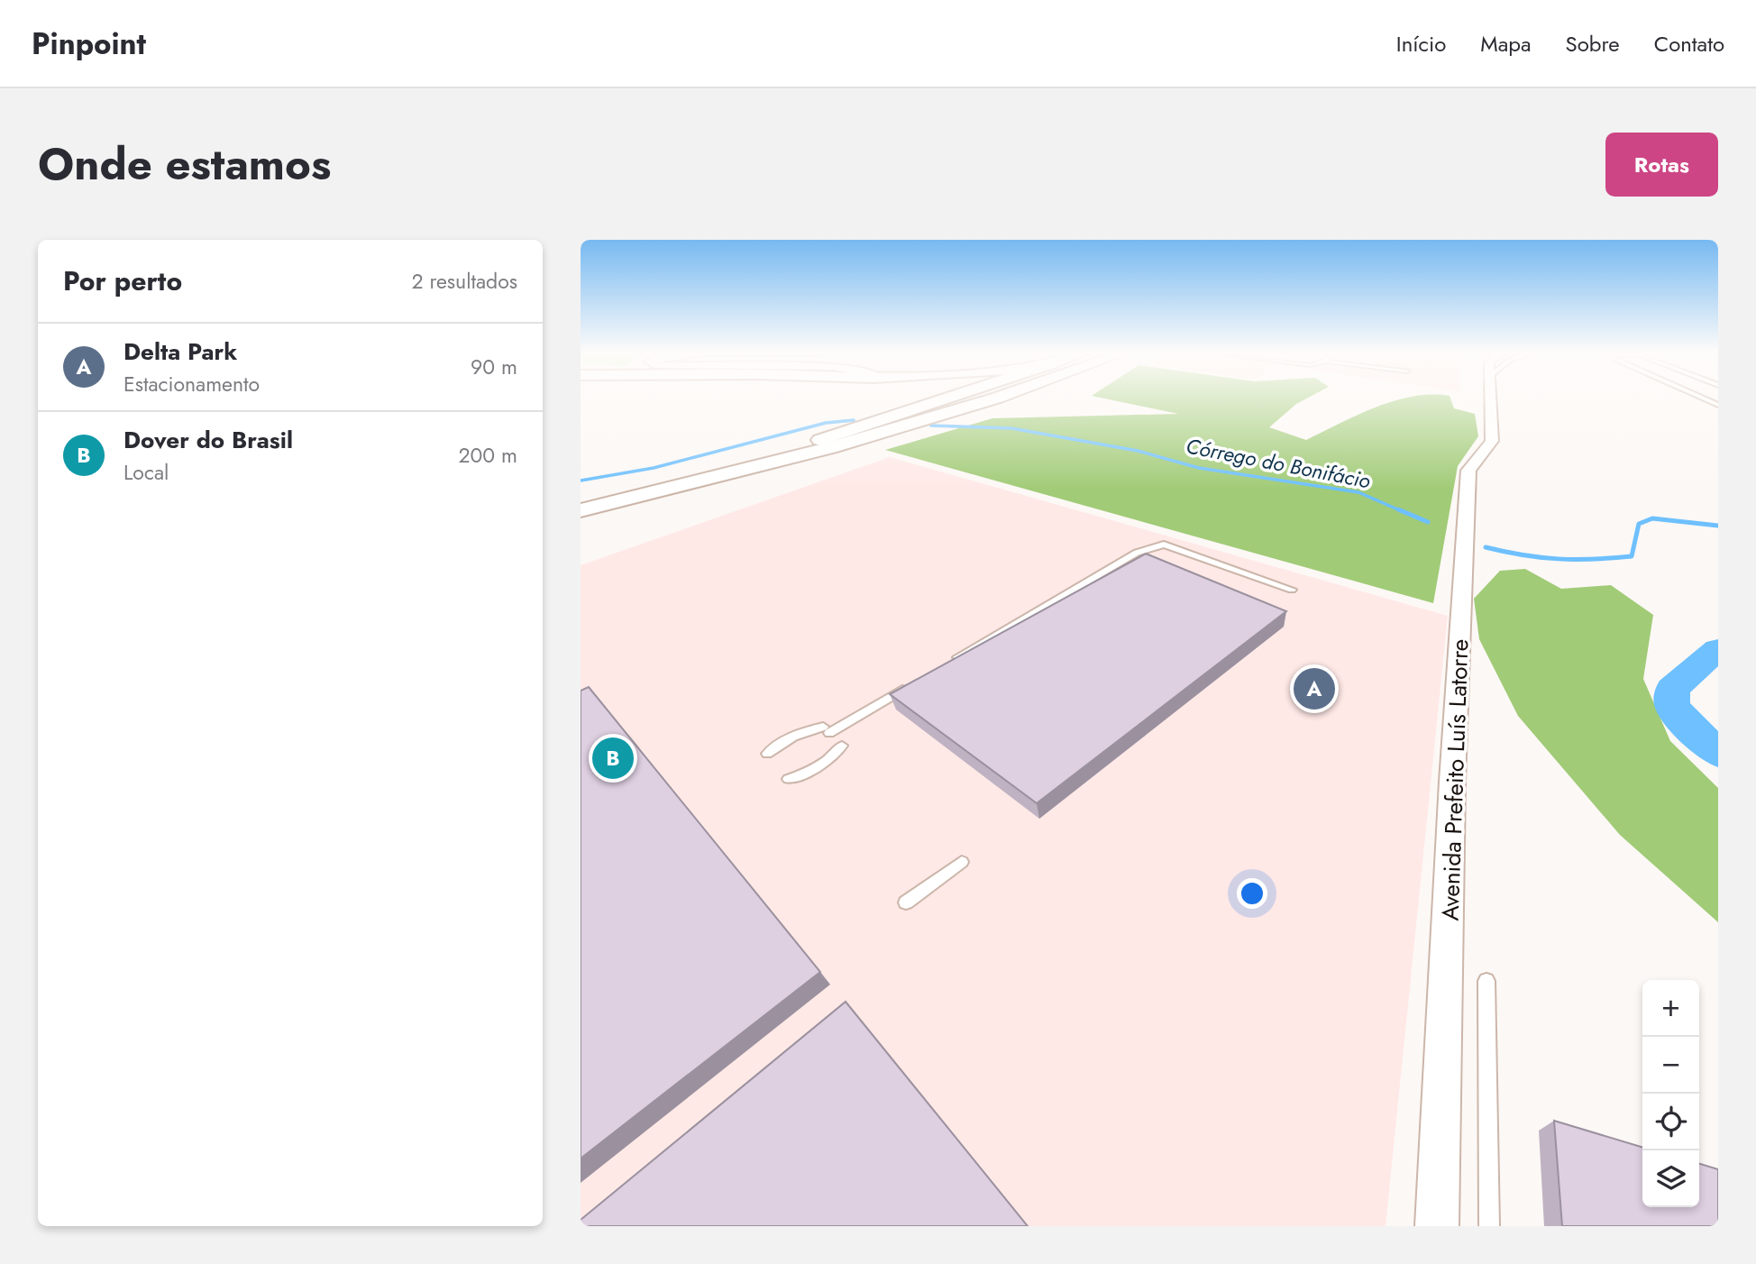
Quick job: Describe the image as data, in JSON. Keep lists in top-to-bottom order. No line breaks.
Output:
{"streets":{"street":["Avenida Prefeito Luís Latorre"]},"water":["Córrego do Bonifácio"],"page":{"header":"Pinpoint","nav":["Início","Mapa","Sobre","Contato"],"title":"Onde estamos","buttons":"Rotas","heading":["Por perto","2 resultados"],"list":[{"mark":"A","name":"Delta Park","note":"Estacionamento","value":"90 m"},{"mark":"B","name":"Dover do Brasil","note":"Local","value":"200 m"}],"pins":["A","B"],"map_buttons":["+","−"]}}
